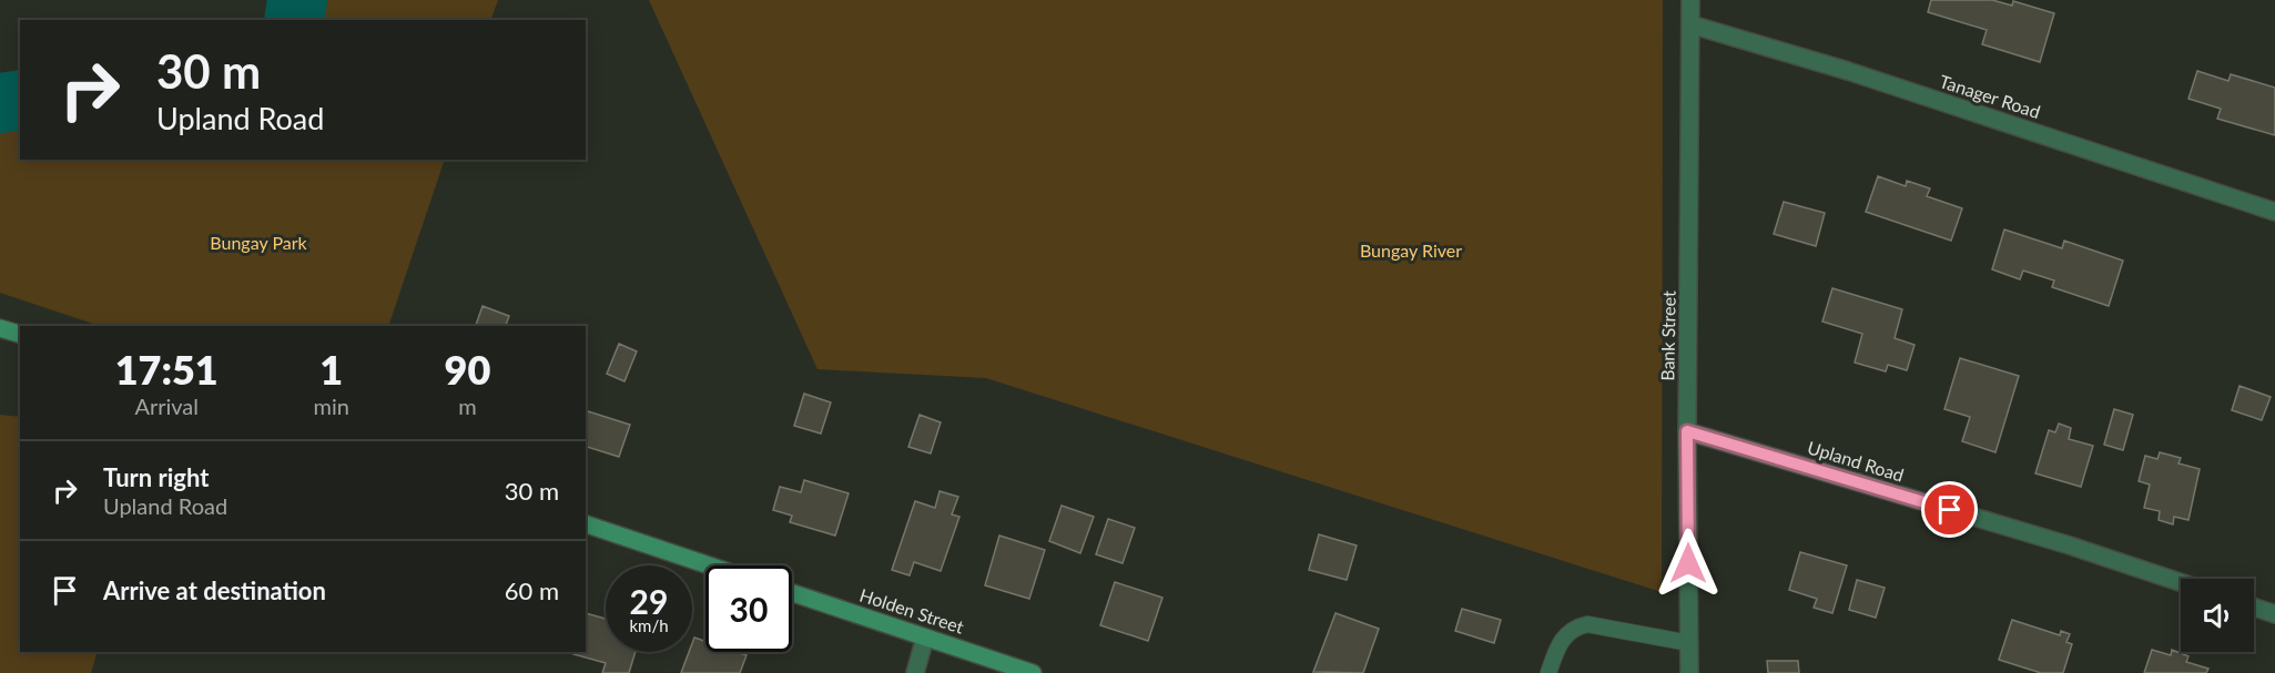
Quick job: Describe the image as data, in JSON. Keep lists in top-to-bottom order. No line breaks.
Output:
{"streets":{"main road":["Holden Street"],"street":["Tanager Road","Bank Street","Upland Road"]},"crossings":[["Tanager Road","Bank Street"],["Bank Street","Upland Road"]],"parks":["Bungay Park","Bungay River"],"page":{"turn":["30 m","Upland Road"],"eta":["17:51","Arrival","1","min","90","m"],"list":[{"name":"Turn right","note":"Upland Road","value":"30 m"},{"name":"Arrive at destination","value":"60 m"}],"speed":"29 km/h","limit":"30"}}
